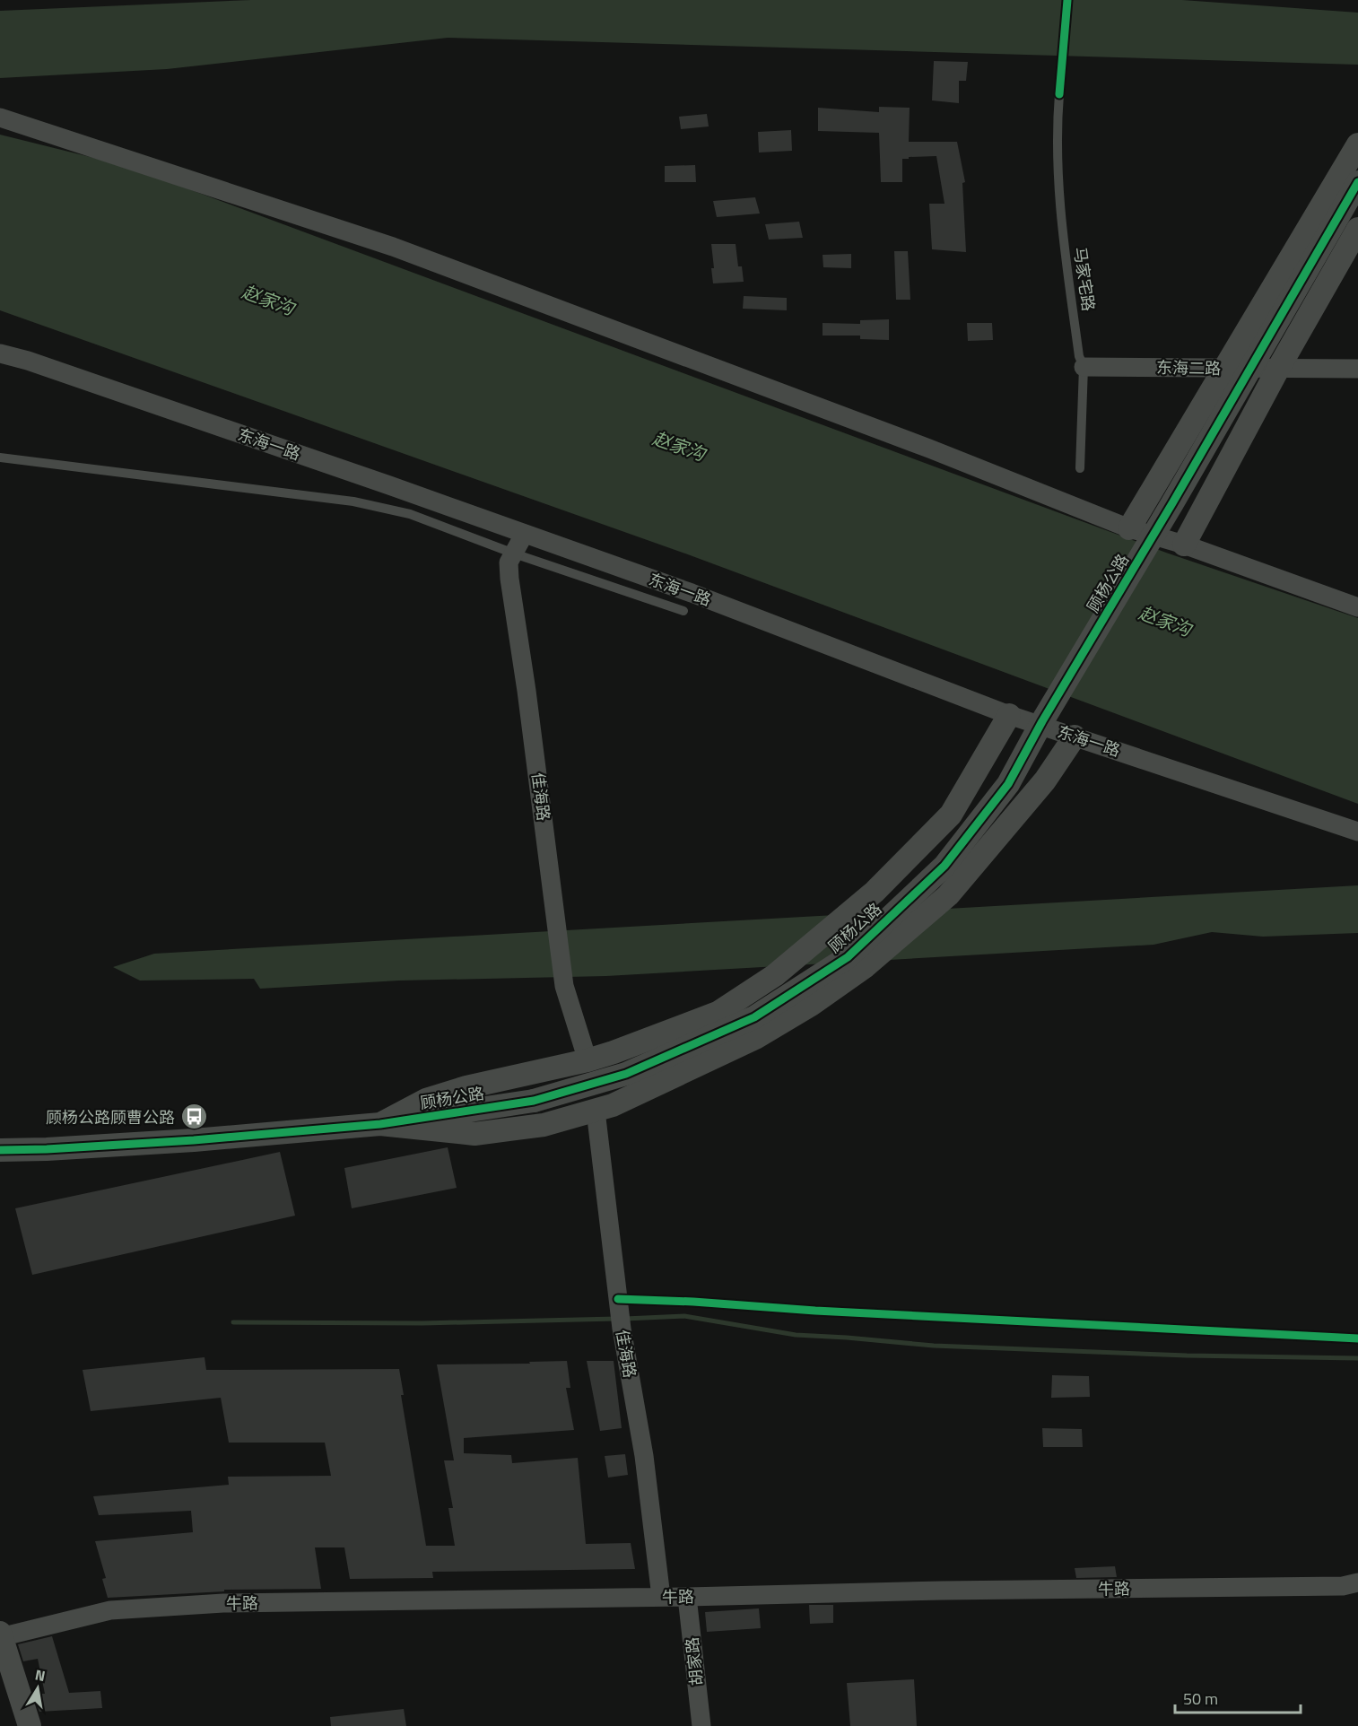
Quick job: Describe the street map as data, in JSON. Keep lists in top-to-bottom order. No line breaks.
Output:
{"streets":{"street":["东海二路","东海一路","顾杨公路","佳海路","牛路","胡家路"],"lane":["马家宅路"]},"crossings":[["马家宅路","东海二路"],["东海一路","佳海路"],["佳海路","牛路"],["牛路","胡家路"]],"water":["赵家沟"],"places":{"bus stop":["顾杨公路顾曹公路"]},"scale_bar":"50 m","north":"top"}
